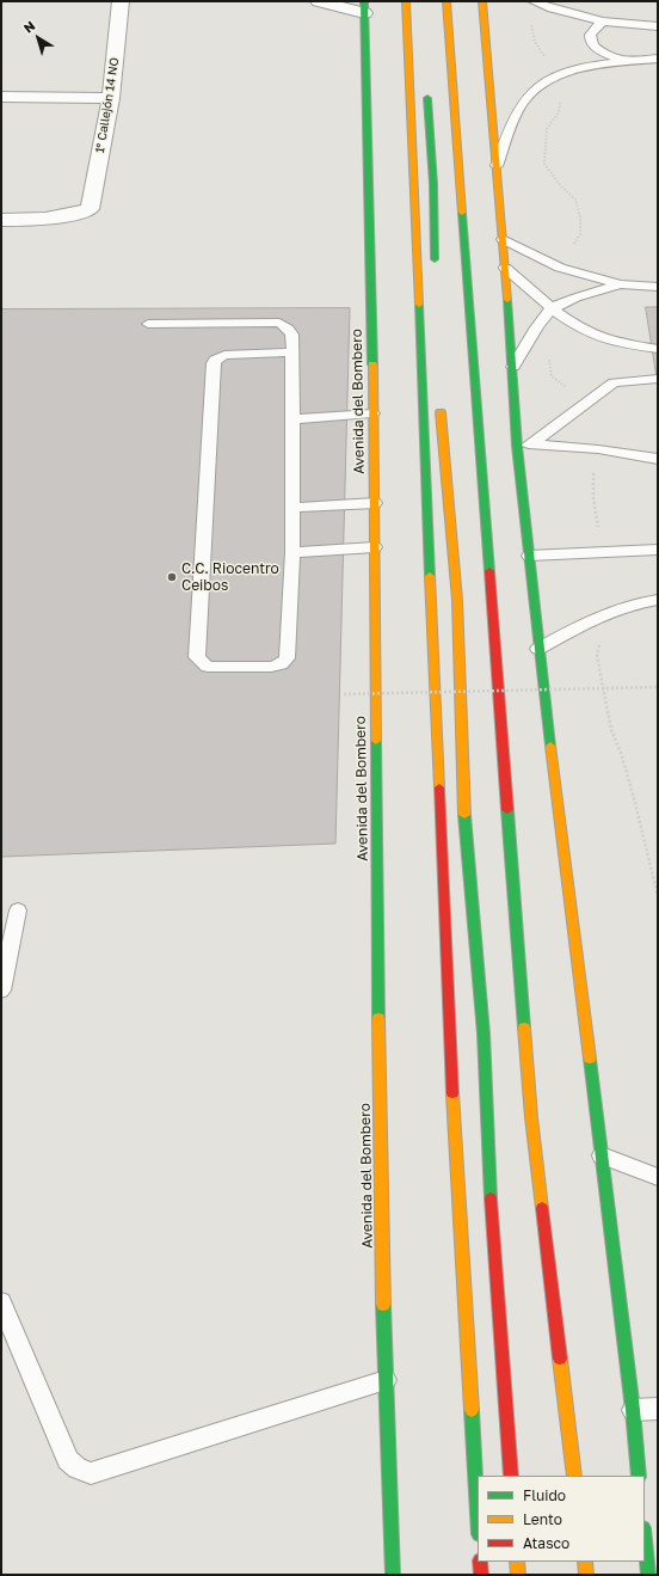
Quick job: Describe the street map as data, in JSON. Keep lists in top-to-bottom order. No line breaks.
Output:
{"streets":{"main road":["Avenida del Bombero"],"street":["1° Callejón 14 NO"]},"places":["C.C. Riocentro Ceibos"],"legend":["Fluido","Lento","Atasco"],"north":"top left"}
